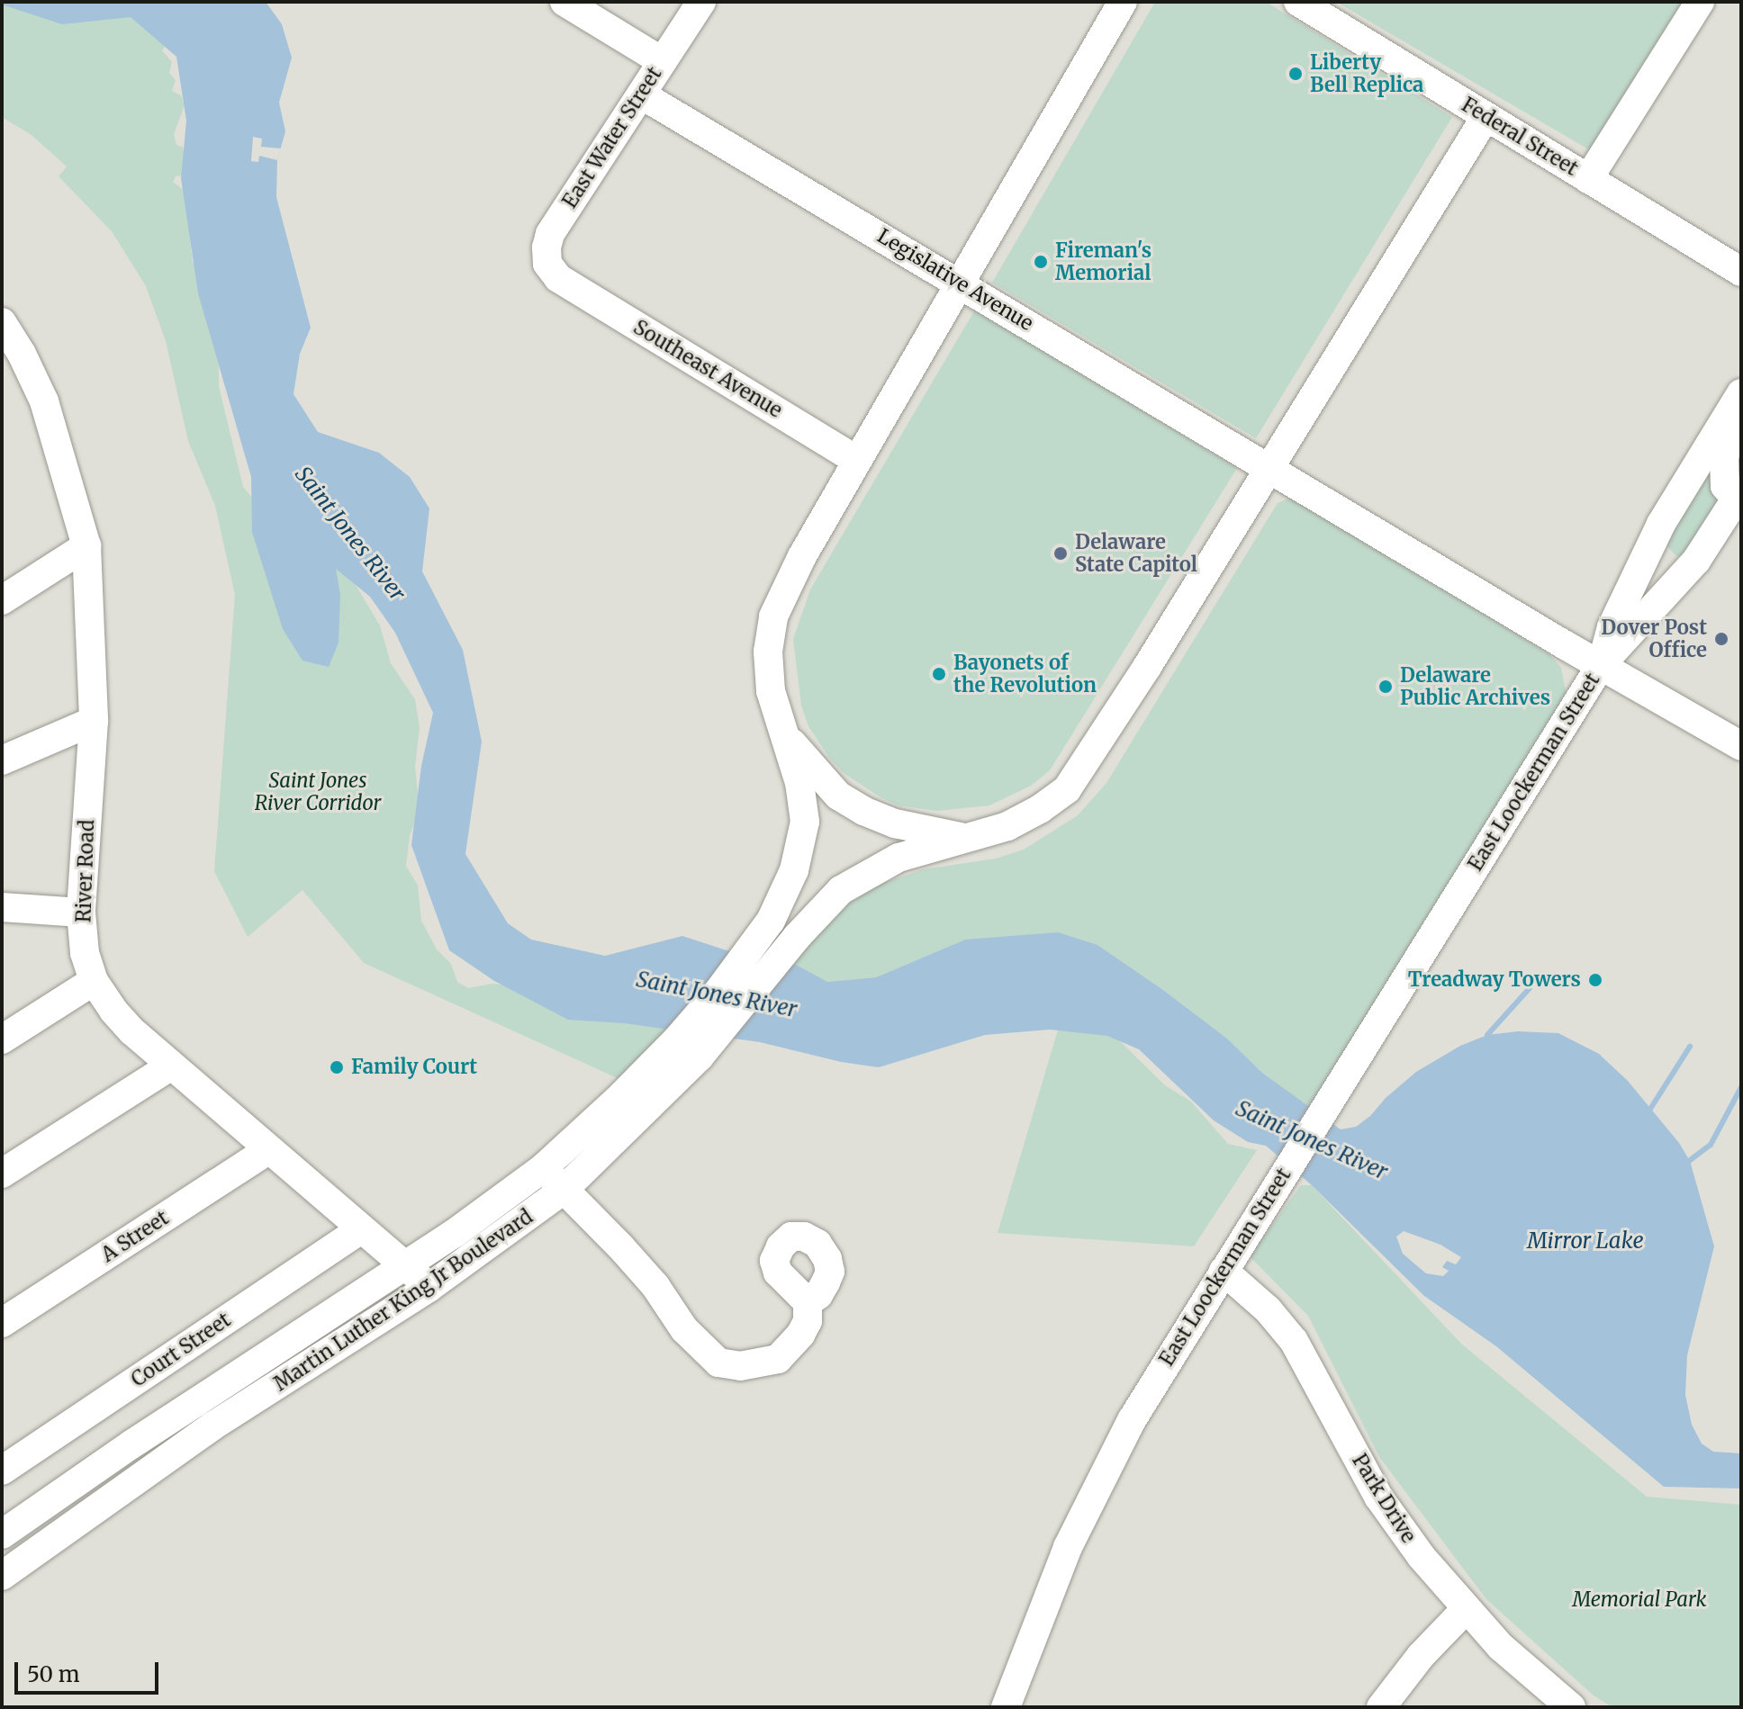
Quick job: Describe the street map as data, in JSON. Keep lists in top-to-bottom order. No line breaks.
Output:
{"streets":{"street":["Federal Street","East Water Street","Legislative Avenue","Southeast Avenue","East Loockerman Street","River Road","A Street","Martin Luther King Jr Boulevard","Court Street","Park Drive"]},"crossings":[["Federal Street","Martin Luther King Jr Boulevard"],["East Water Street","Legislative Avenue"],["East Water Street","Southeast Avenue"],["Legislative Avenue","East Loockerman Street"],["Legislative Avenue","Martin Luther King Jr Boulevard"],["Southeast Avenue","Martin Luther King Jr Boulevard"],["East Loockerman Street","Park Drive"],["River Road","A Street"],["River Road","Martin Luther King Jr Boulevard"],["River Road","Court Street"]],"water":["Saint Jones River","Mirror Lake"],"parks":["Saint Jones River Corridor","Memorial Park"],"places":["Liberty Bell Replica","Fireman's Memorial","Delaware State Capitol","Dover Post Office","Bayonets of the Revolution","Delaware Public Archives","Treadway Towers","Family Court"],"scale_bar":"50 m"}
